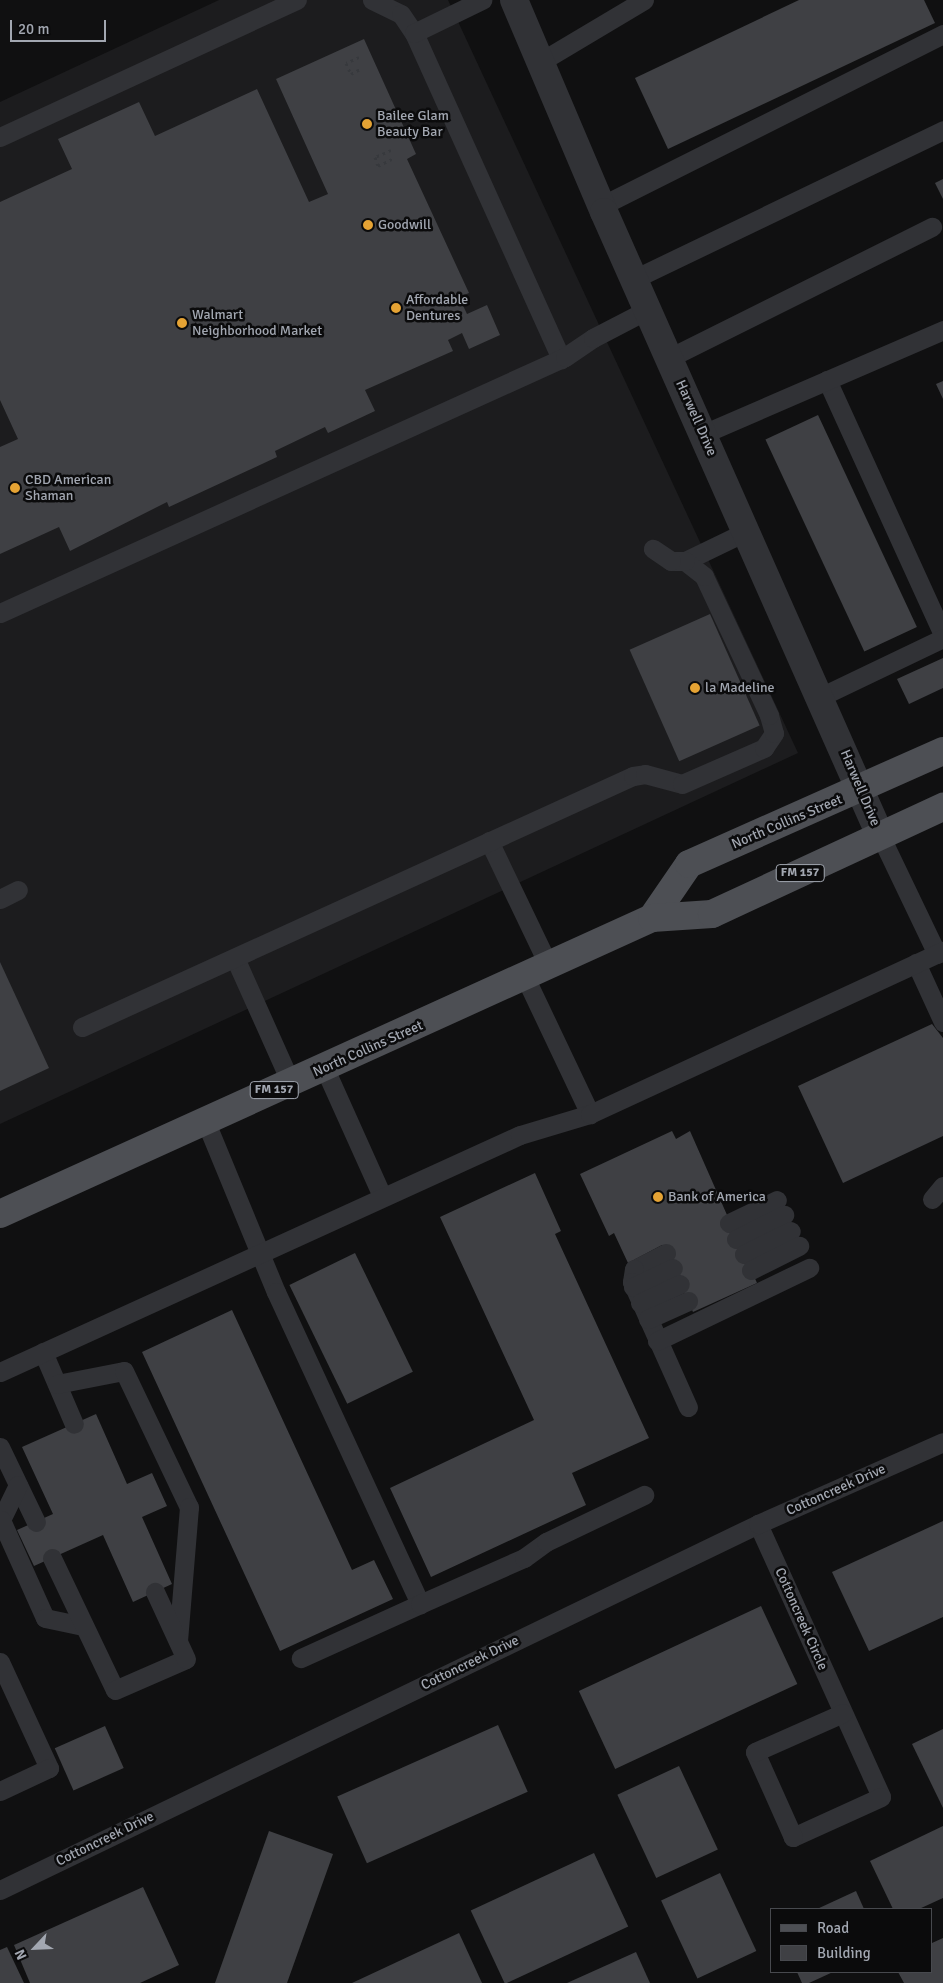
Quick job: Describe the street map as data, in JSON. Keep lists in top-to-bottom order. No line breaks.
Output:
{"streets":{"main road":["North Collins Street","FM 157"],"street":["Harwell Drive"],"lane":["Cottoncreek Drive","Cottoncreek Circle"]},"crossings":[["Harwell Drive","North Collins Street"],["Cottoncreek Drive","Cottoncreek Circle"]],"places":["Bailee Glam Beauty Bar","Goodwill","Affordable Dentures","Walmart Neighborhood Market","CBD American Shaman","la Madeline","Bank of America"],"legend":["Road","Building"],"scale_bar":"20 m","north":"bottom left"}
